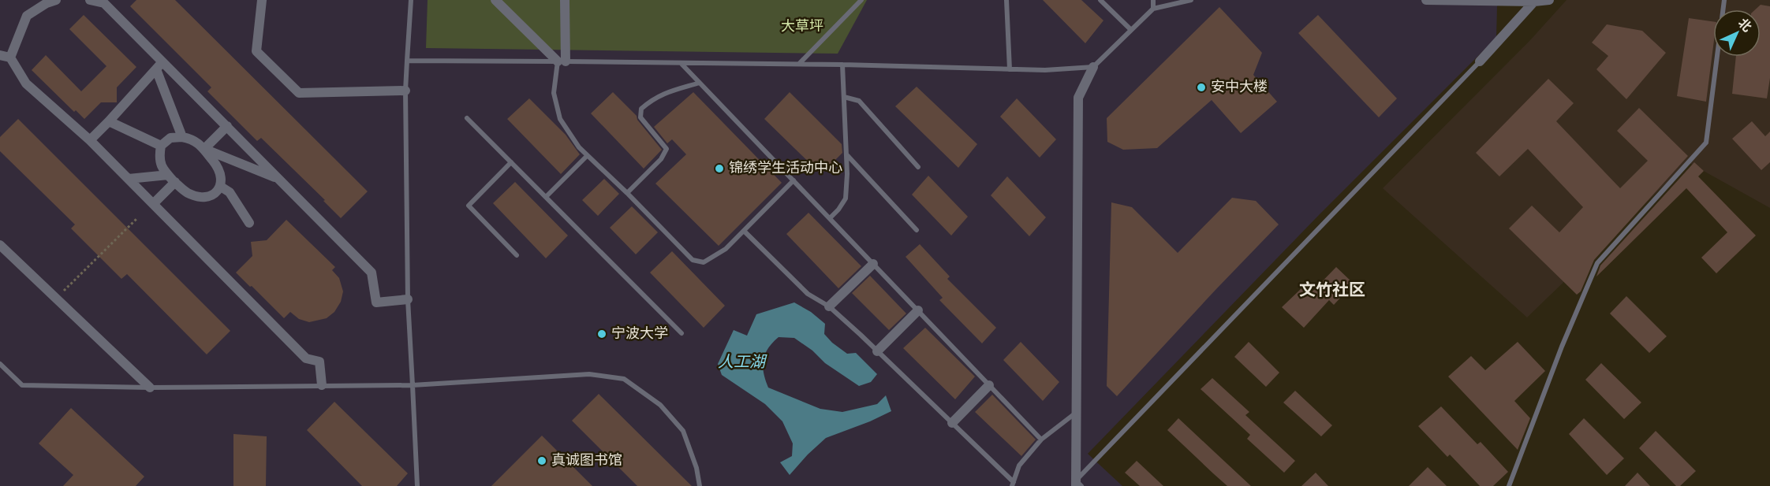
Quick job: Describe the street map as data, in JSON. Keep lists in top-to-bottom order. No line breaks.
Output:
{"districts":["文竹社区"],"water":["人工湖"],"parks":["大草坪"],"places":["安中大楼","锦绣学生活动中心","宁波大学","真诚图书馆"],"north":"top right"}
